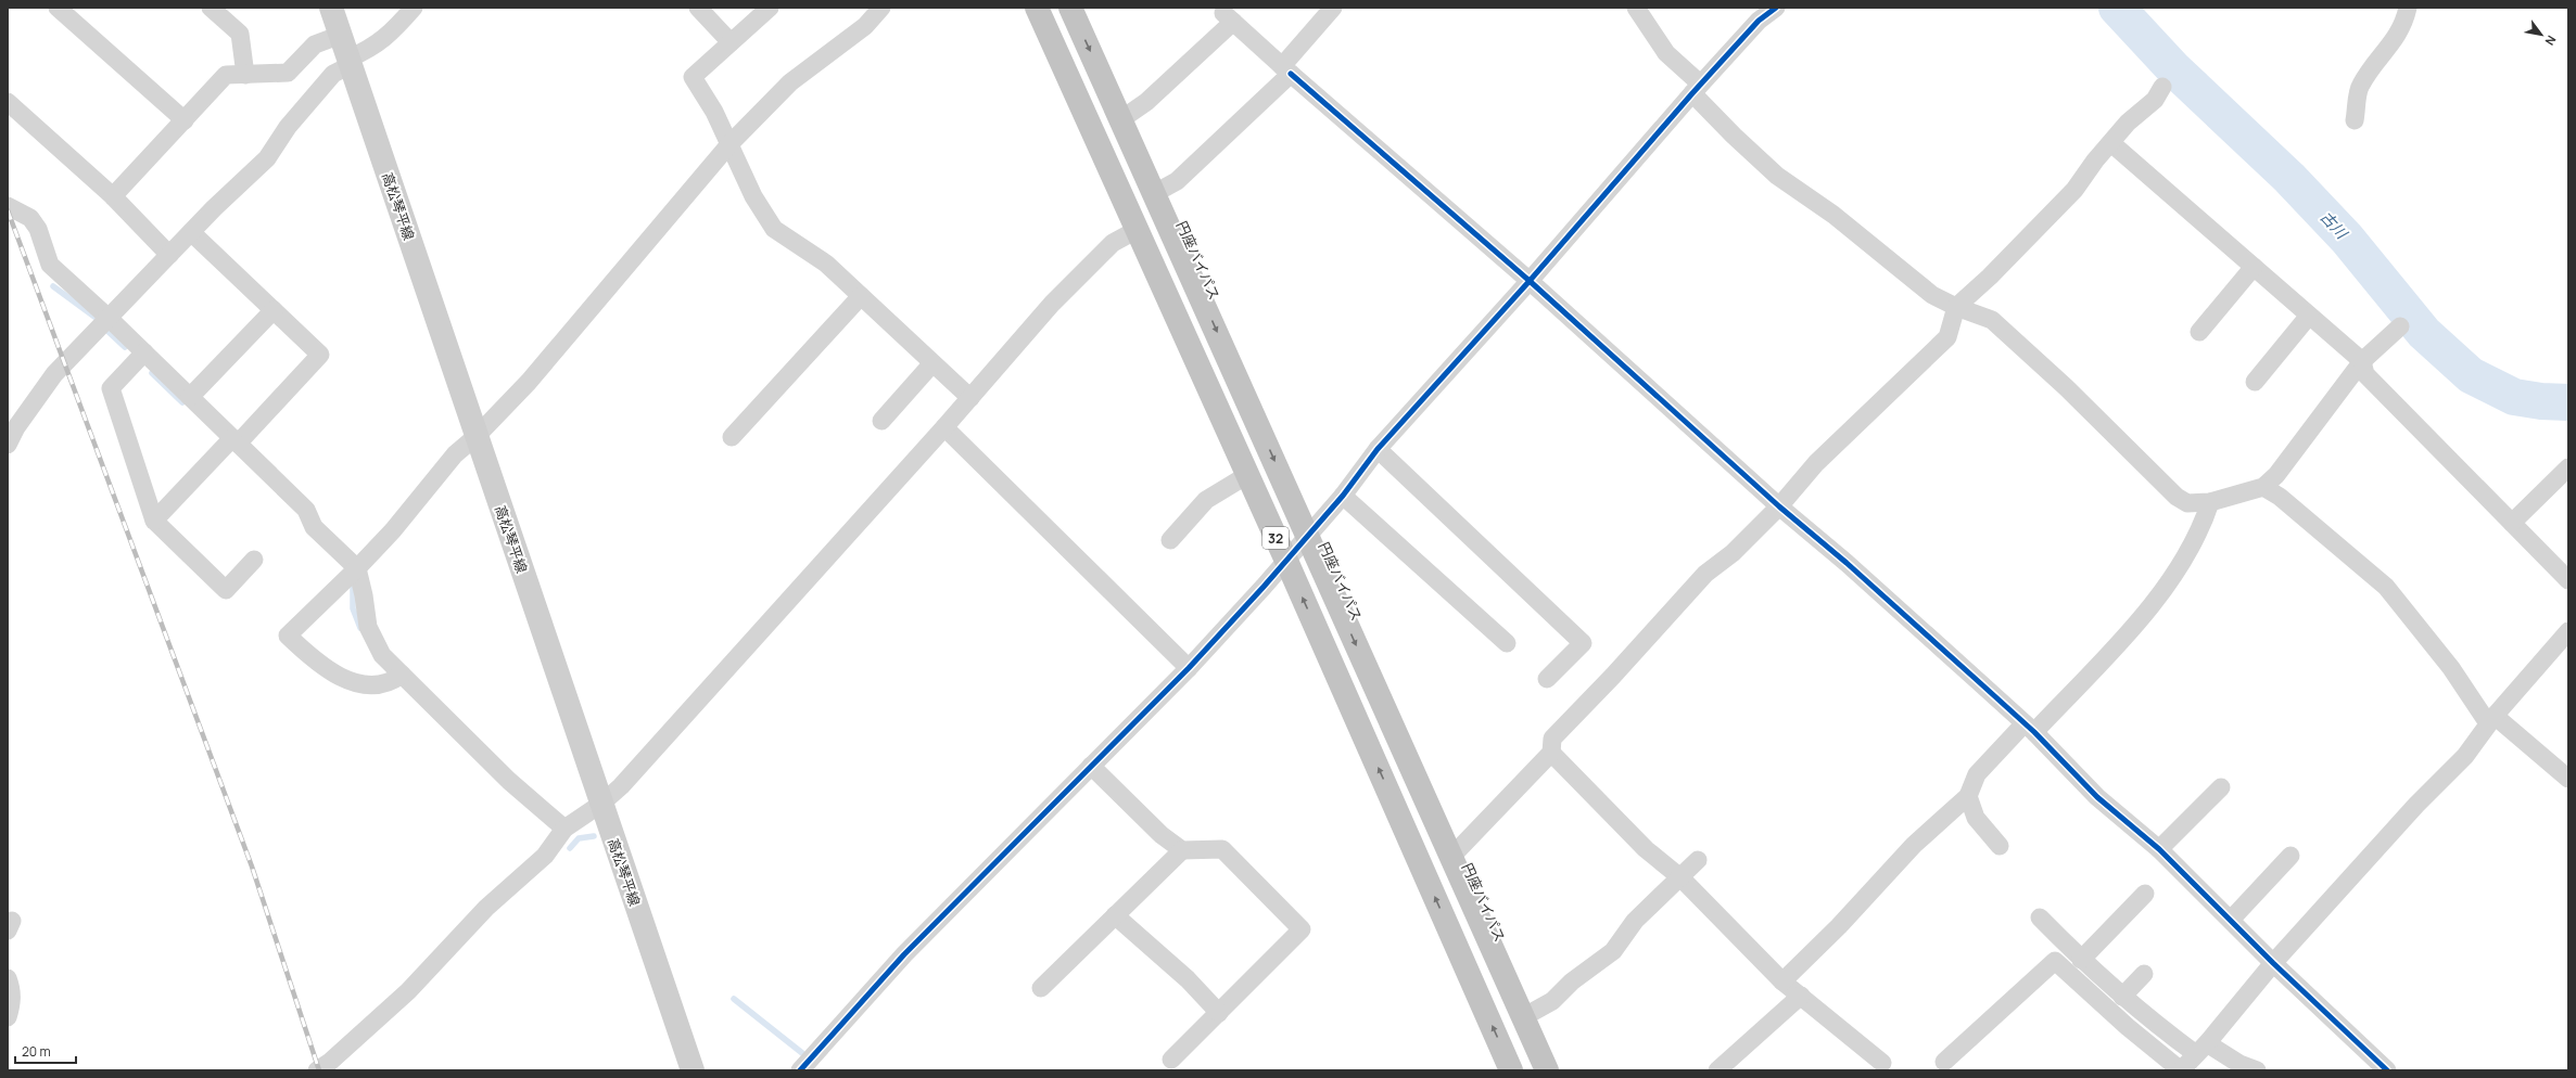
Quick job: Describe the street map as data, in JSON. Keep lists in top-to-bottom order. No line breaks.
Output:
{"streets":{"highway":["円座バイパス","32"],"main road":["高松琴平線"]},"water":["古川"],"scale_bar":"20 m","north":"bottom right"}
